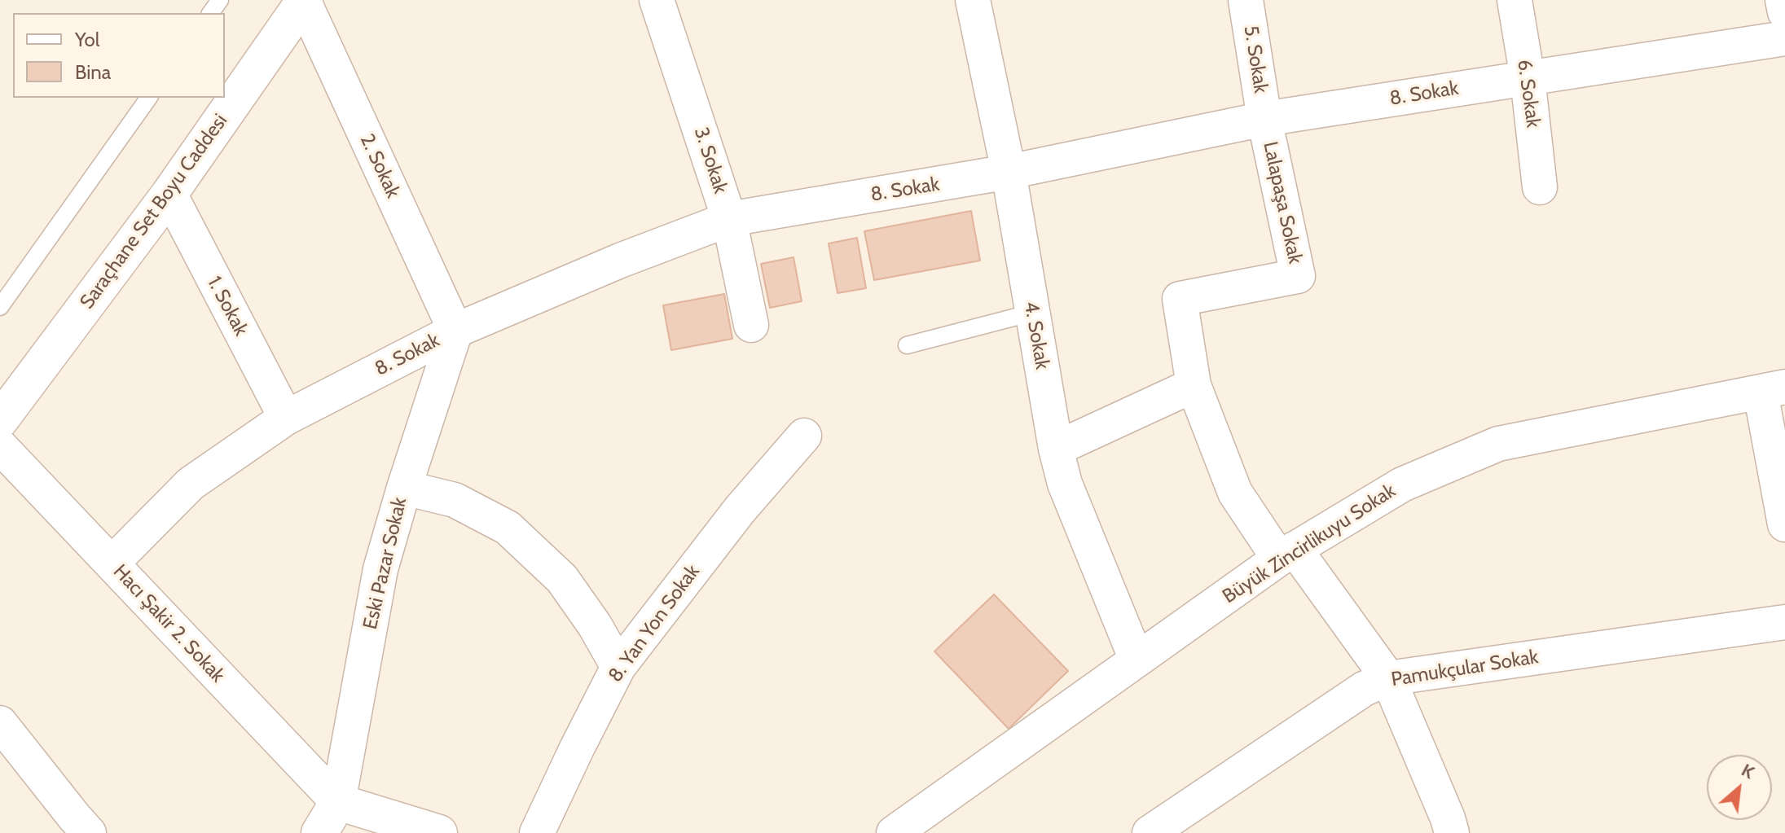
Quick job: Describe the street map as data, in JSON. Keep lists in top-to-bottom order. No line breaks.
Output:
{"streets":{"street":["5. Sokak","8. Sokak","6. Sokak","3. Sokak","2. Sokak","Lalapaşa Sokak","Saraçhane Set Boyu Caddesi","1. Sokak","4. Sokak","Büyük Zincirlikuyu Sokak","Eski Pazar Sokak","Hacı Şakir 2. Sokak","8. Yan Yon Sokak","Pamukçular Sokak"]},"crossings":[["5. Sokak","8. Sokak"],["5. Sokak","Lalapaşa Sokak"],["8. Sokak","6. Sokak"],["8. Sokak","3. Sokak"],["8. Sokak","2. Sokak"],["8. Sokak","Lalapaşa Sokak"],["8. Sokak","1. Sokak"],["8. Sokak","4. Sokak"],["8. Sokak","Eski Pazar Sokak"],["8. Sokak","Hacı Şakir 2. Sokak"],["2. Sokak","Saraçhane Set Boyu Caddesi"],["2. Sokak","Eski Pazar Sokak"],["Lalapaşa Sokak","Büyük Zincirlikuyu Sokak"],["Lalapaşa Sokak","Pamukçular Sokak"],["Saraçhane Set Boyu Caddesi","1. Sokak"],["4. Sokak","Büyük Zincirlikuyu Sokak"],["Eski Pazar Sokak","Hacı Şakir 2. Sokak"]],"legend":["Yol","Bina"],"north":"top right"}
